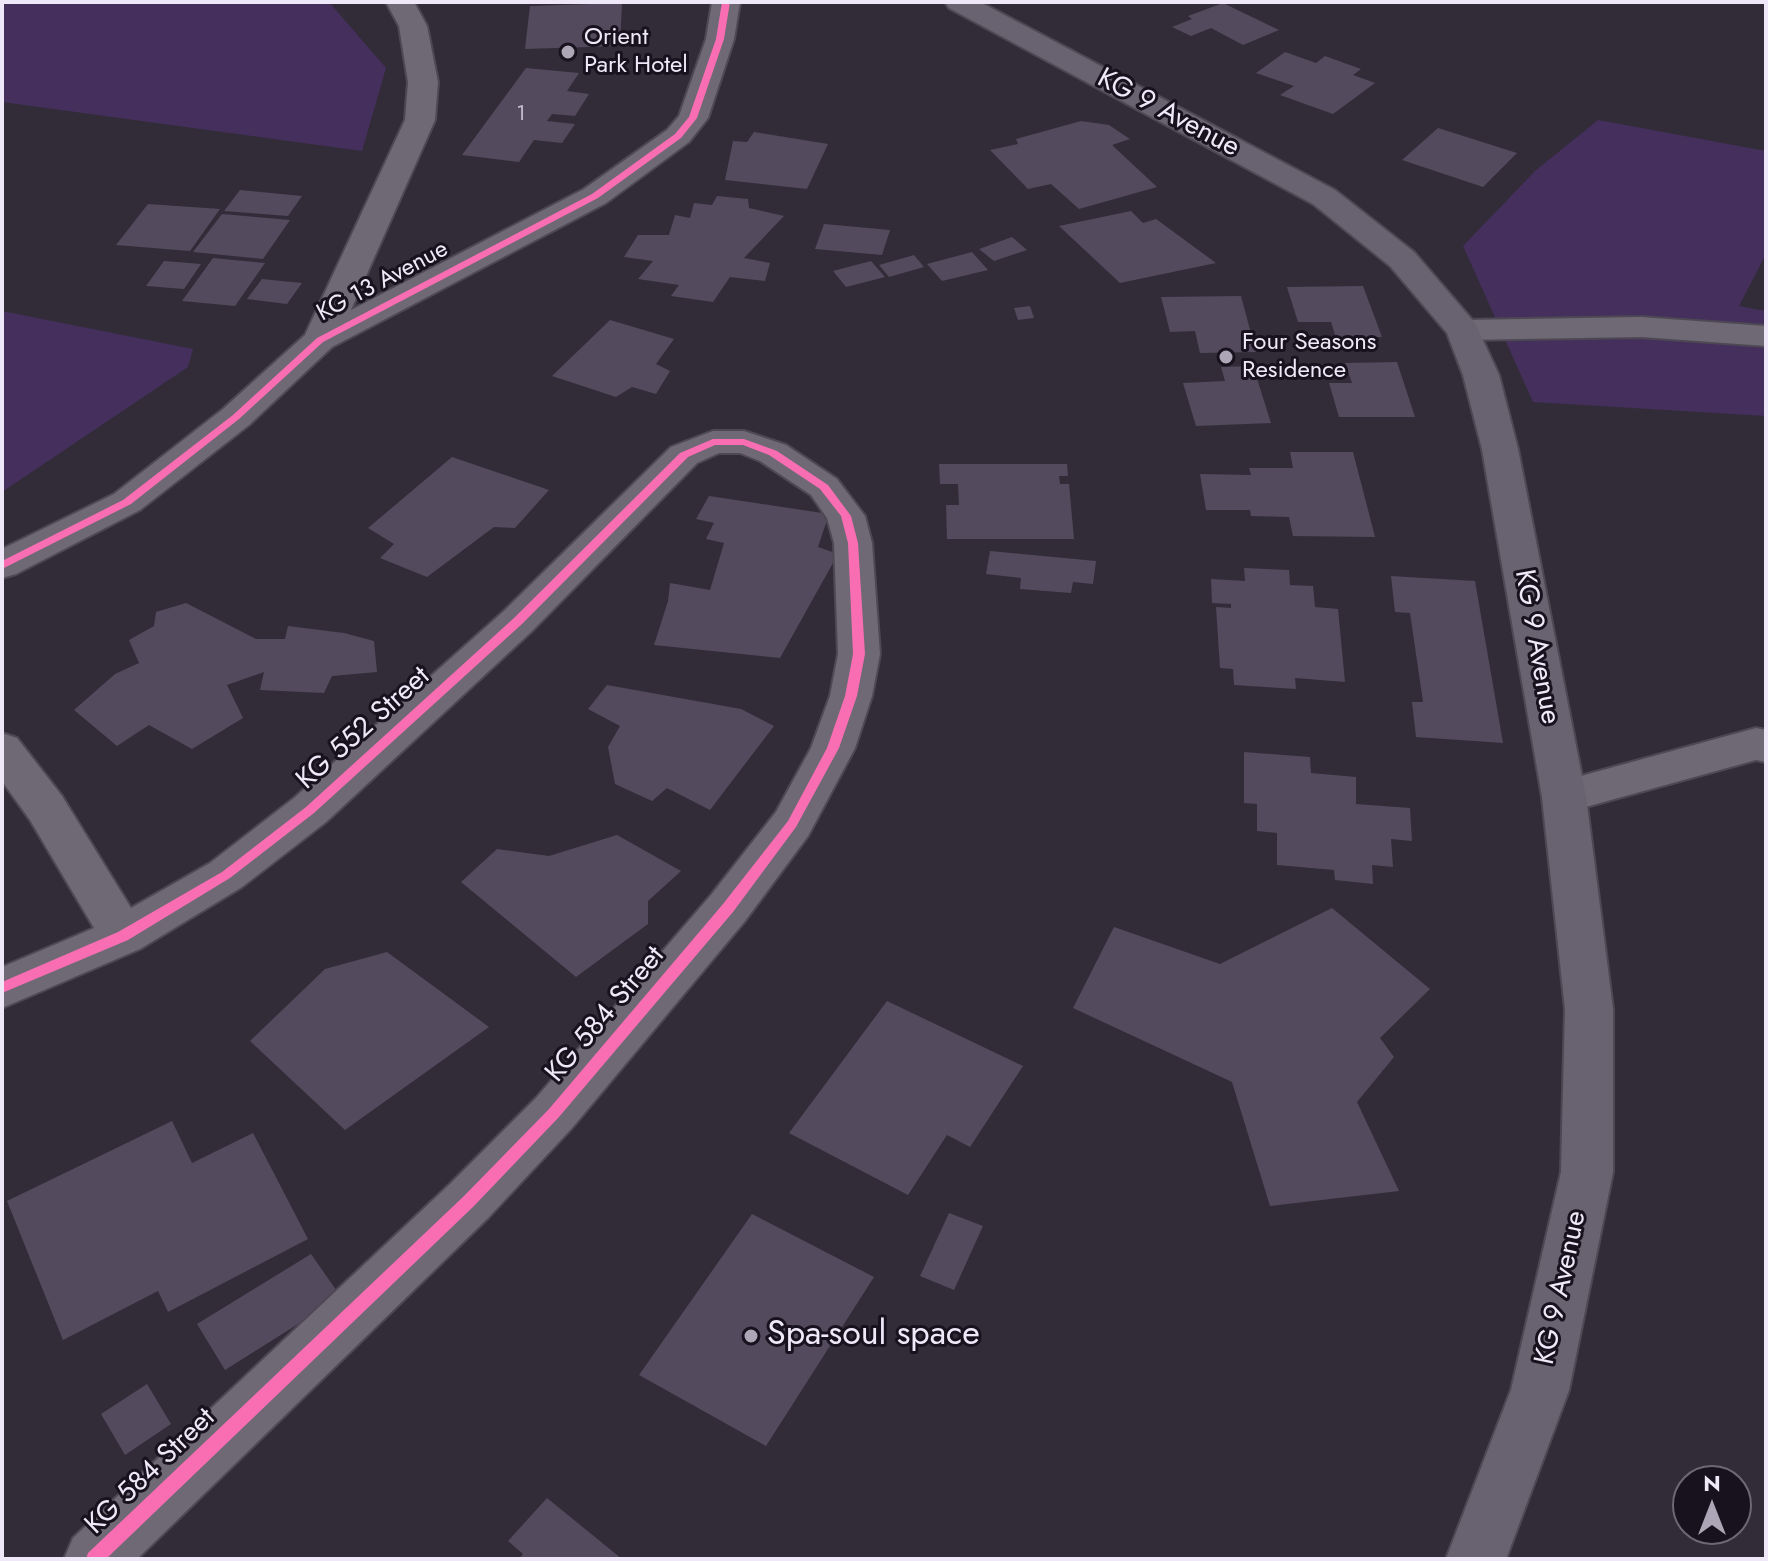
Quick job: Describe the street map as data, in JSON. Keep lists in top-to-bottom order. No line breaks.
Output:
{"streets":{"main road":["KG 9 Avenue"],"street":["KG 13 Avenue","KG 552 Street","KG 584 Street"]},"crossings":[["KG 552 Street","KG 584 Street"]],"places":["Orient Park Hotel","Four Seasons Residence","Spa-soul space"],"house_numbers":["1"],"north":"top"}
